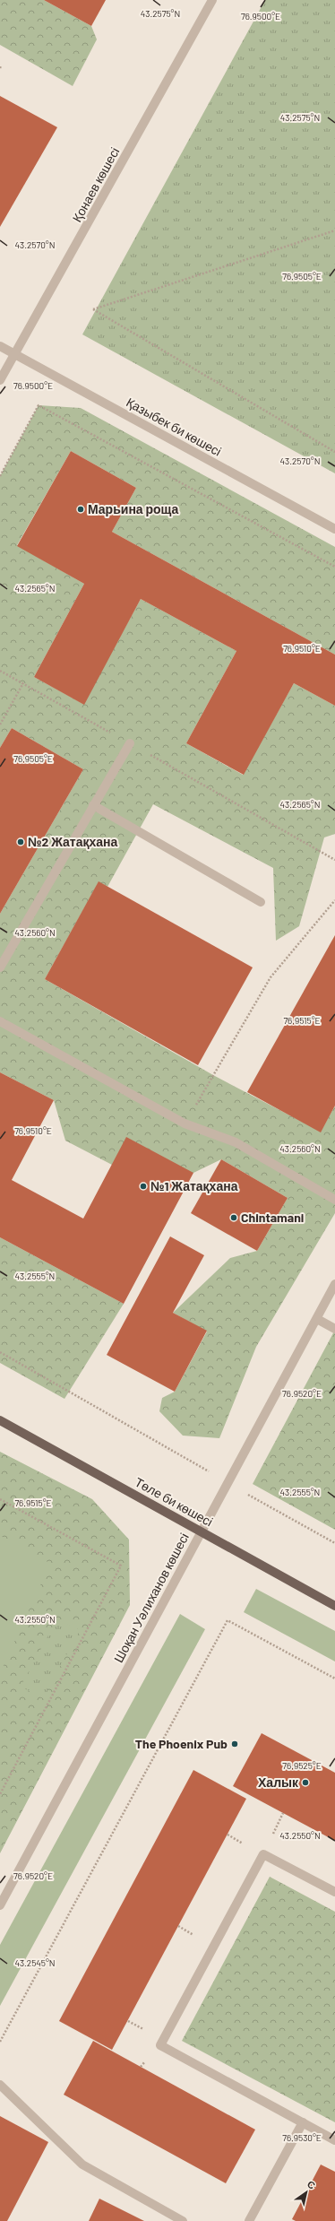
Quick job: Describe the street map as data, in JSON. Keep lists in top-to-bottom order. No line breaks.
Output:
{"streets":{"main road":["Төле би көшесі"],"street":["Қонаев көшесі","Қазыбек би көшесі","Шоқан Уәлиханов көшесі"]},"crossings":[["Қонаев көшесі","Қазыбек би көшесі"],["Төле би көшесі","Шоқан Уәлиханов көшесі"]],"places":["Марьина роща","№2 Жатақхана","№1 Жатақхана","Chintamani","The Phoenix Pub","Халык"],"north":"top right","coordinates":["43.2575°N","76.9500°E","43.2570°N","76.9505°E","43.2565°N","76.9510°E","43.2560°N","76.9515°E","43.2555°N","76.9520°E","43.2550°N","76.9525°E","43.2545°N","76.9530°E"]}
